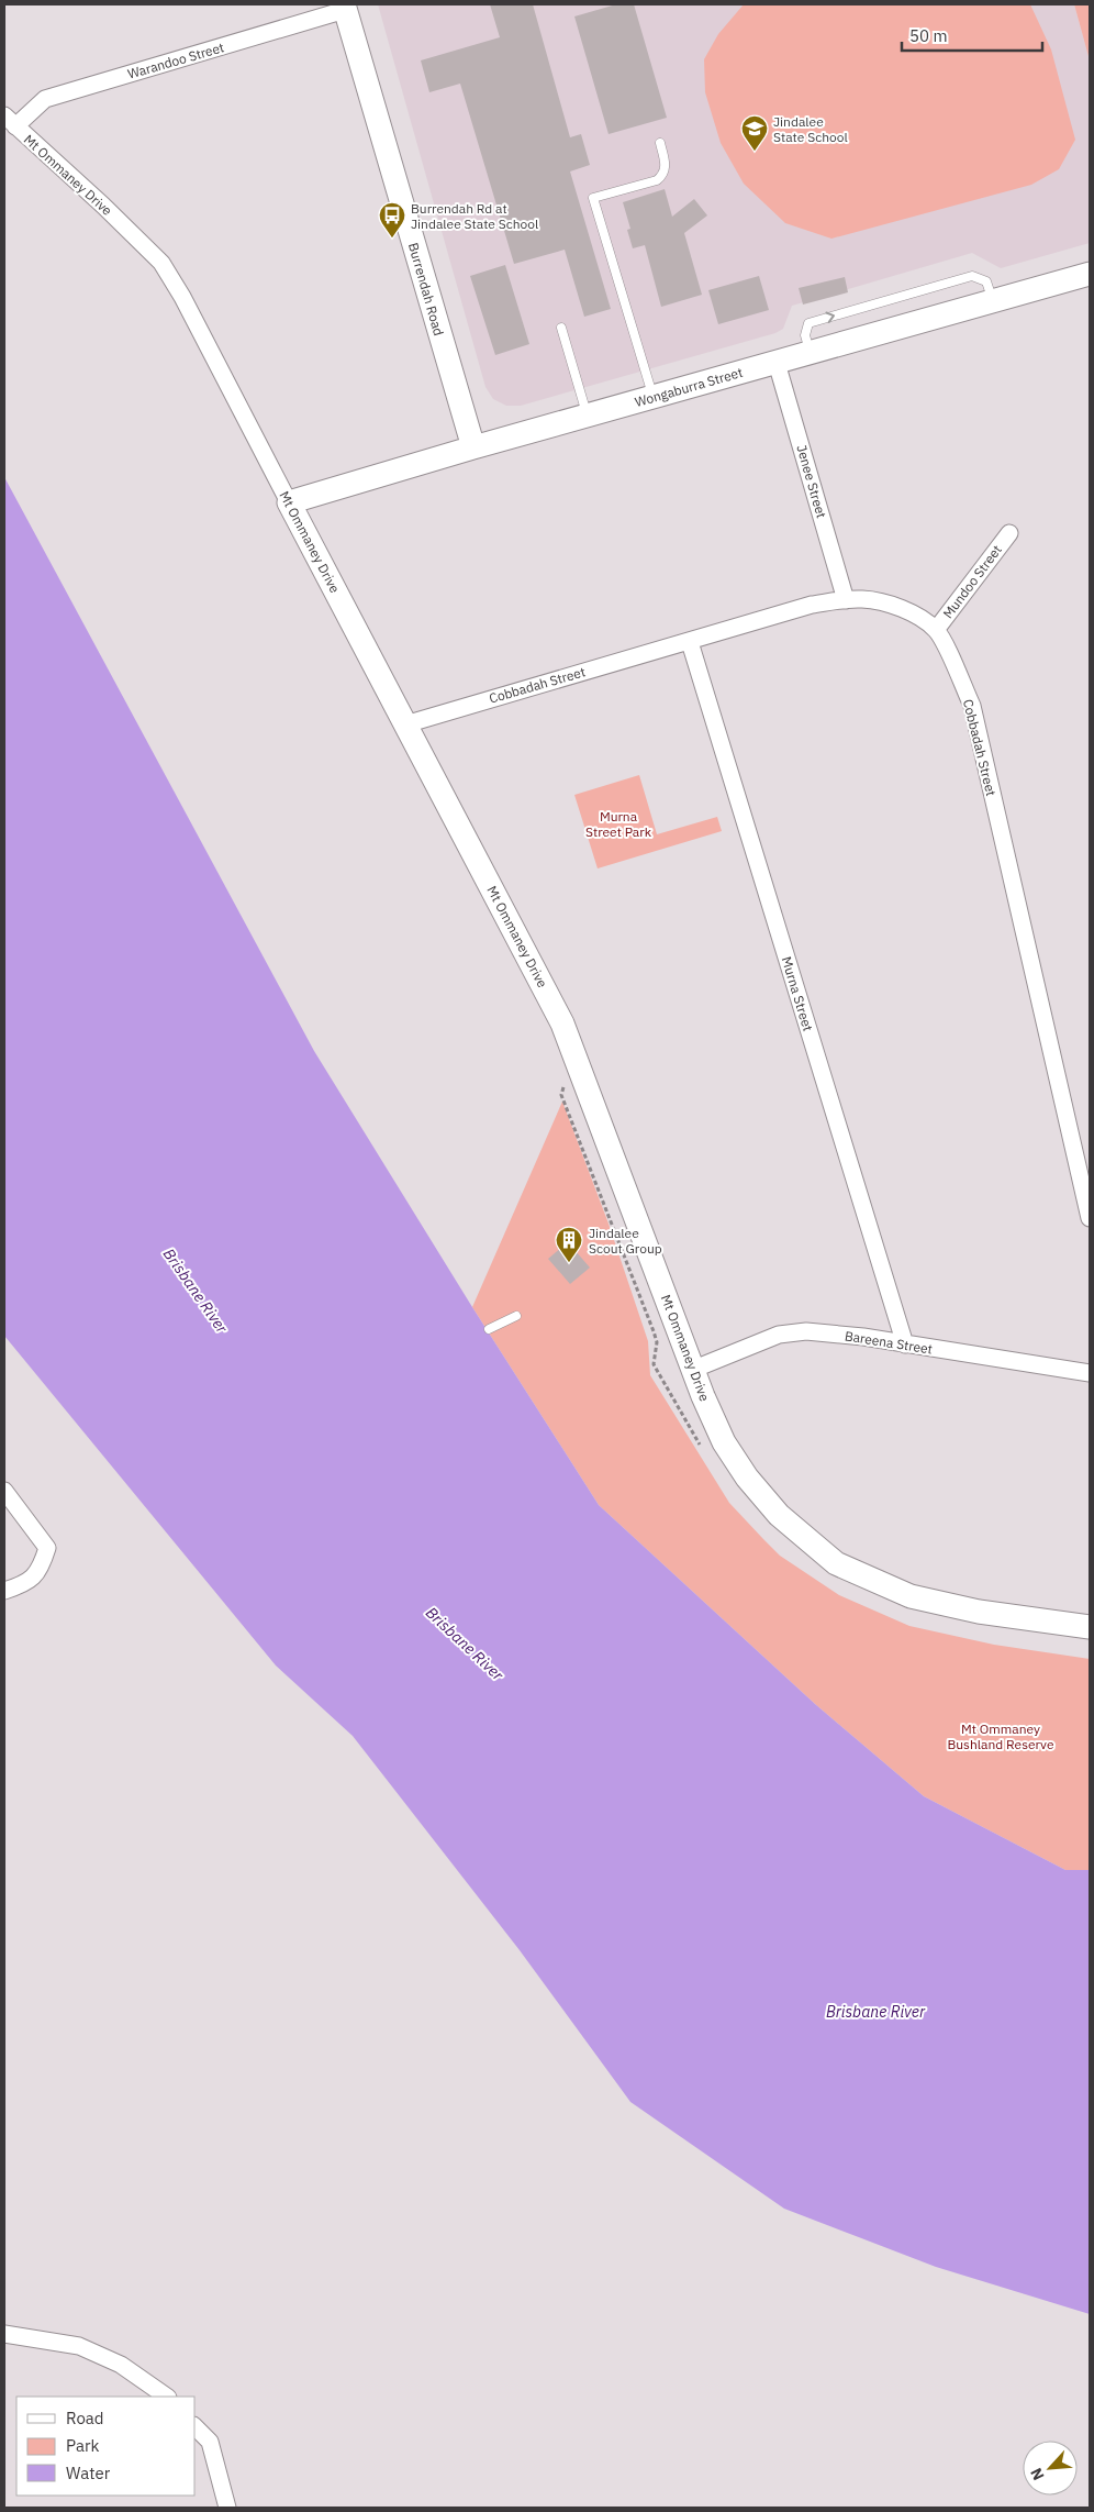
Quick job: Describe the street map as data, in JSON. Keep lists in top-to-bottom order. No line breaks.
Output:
{"streets":{"street":["Warandoo Street","Mt Ommaney Drive","Burrendah Road","Wongaburra Street","Jenee Street","Mundoo Street","Cobbadah Street","Murna Street","Bareena Street"]},"crossings":[["Warandoo Street","Mt Ommaney Drive"],["Warandoo Street","Burrendah Road"],["Mt Ommaney Drive","Wongaburra Street"],["Mt Ommaney Drive","Cobbadah Street"],["Mt Ommaney Drive","Bareena Street"],["Burrendah Road","Wongaburra Street"],["Wongaburra Street","Jenee Street"],["Jenee Street","Cobbadah Street"],["Mundoo Street","Cobbadah Street"],["Cobbadah Street","Murna Street"],["Murna Street","Bareena Street"]],"water":["Brisbane River"],"parks":["Murna Street Park","Mt Ommaney Bushland Reserve"],"places":{"school or university":["Jindalee State School"],"bus stop":["Burrendah Rd at Jindalee State School"],"building":["Jindalee Scout Group"]},"legend":["Road","Park","Water"],"scale_bar":"50 m","north":"bottom left"}
